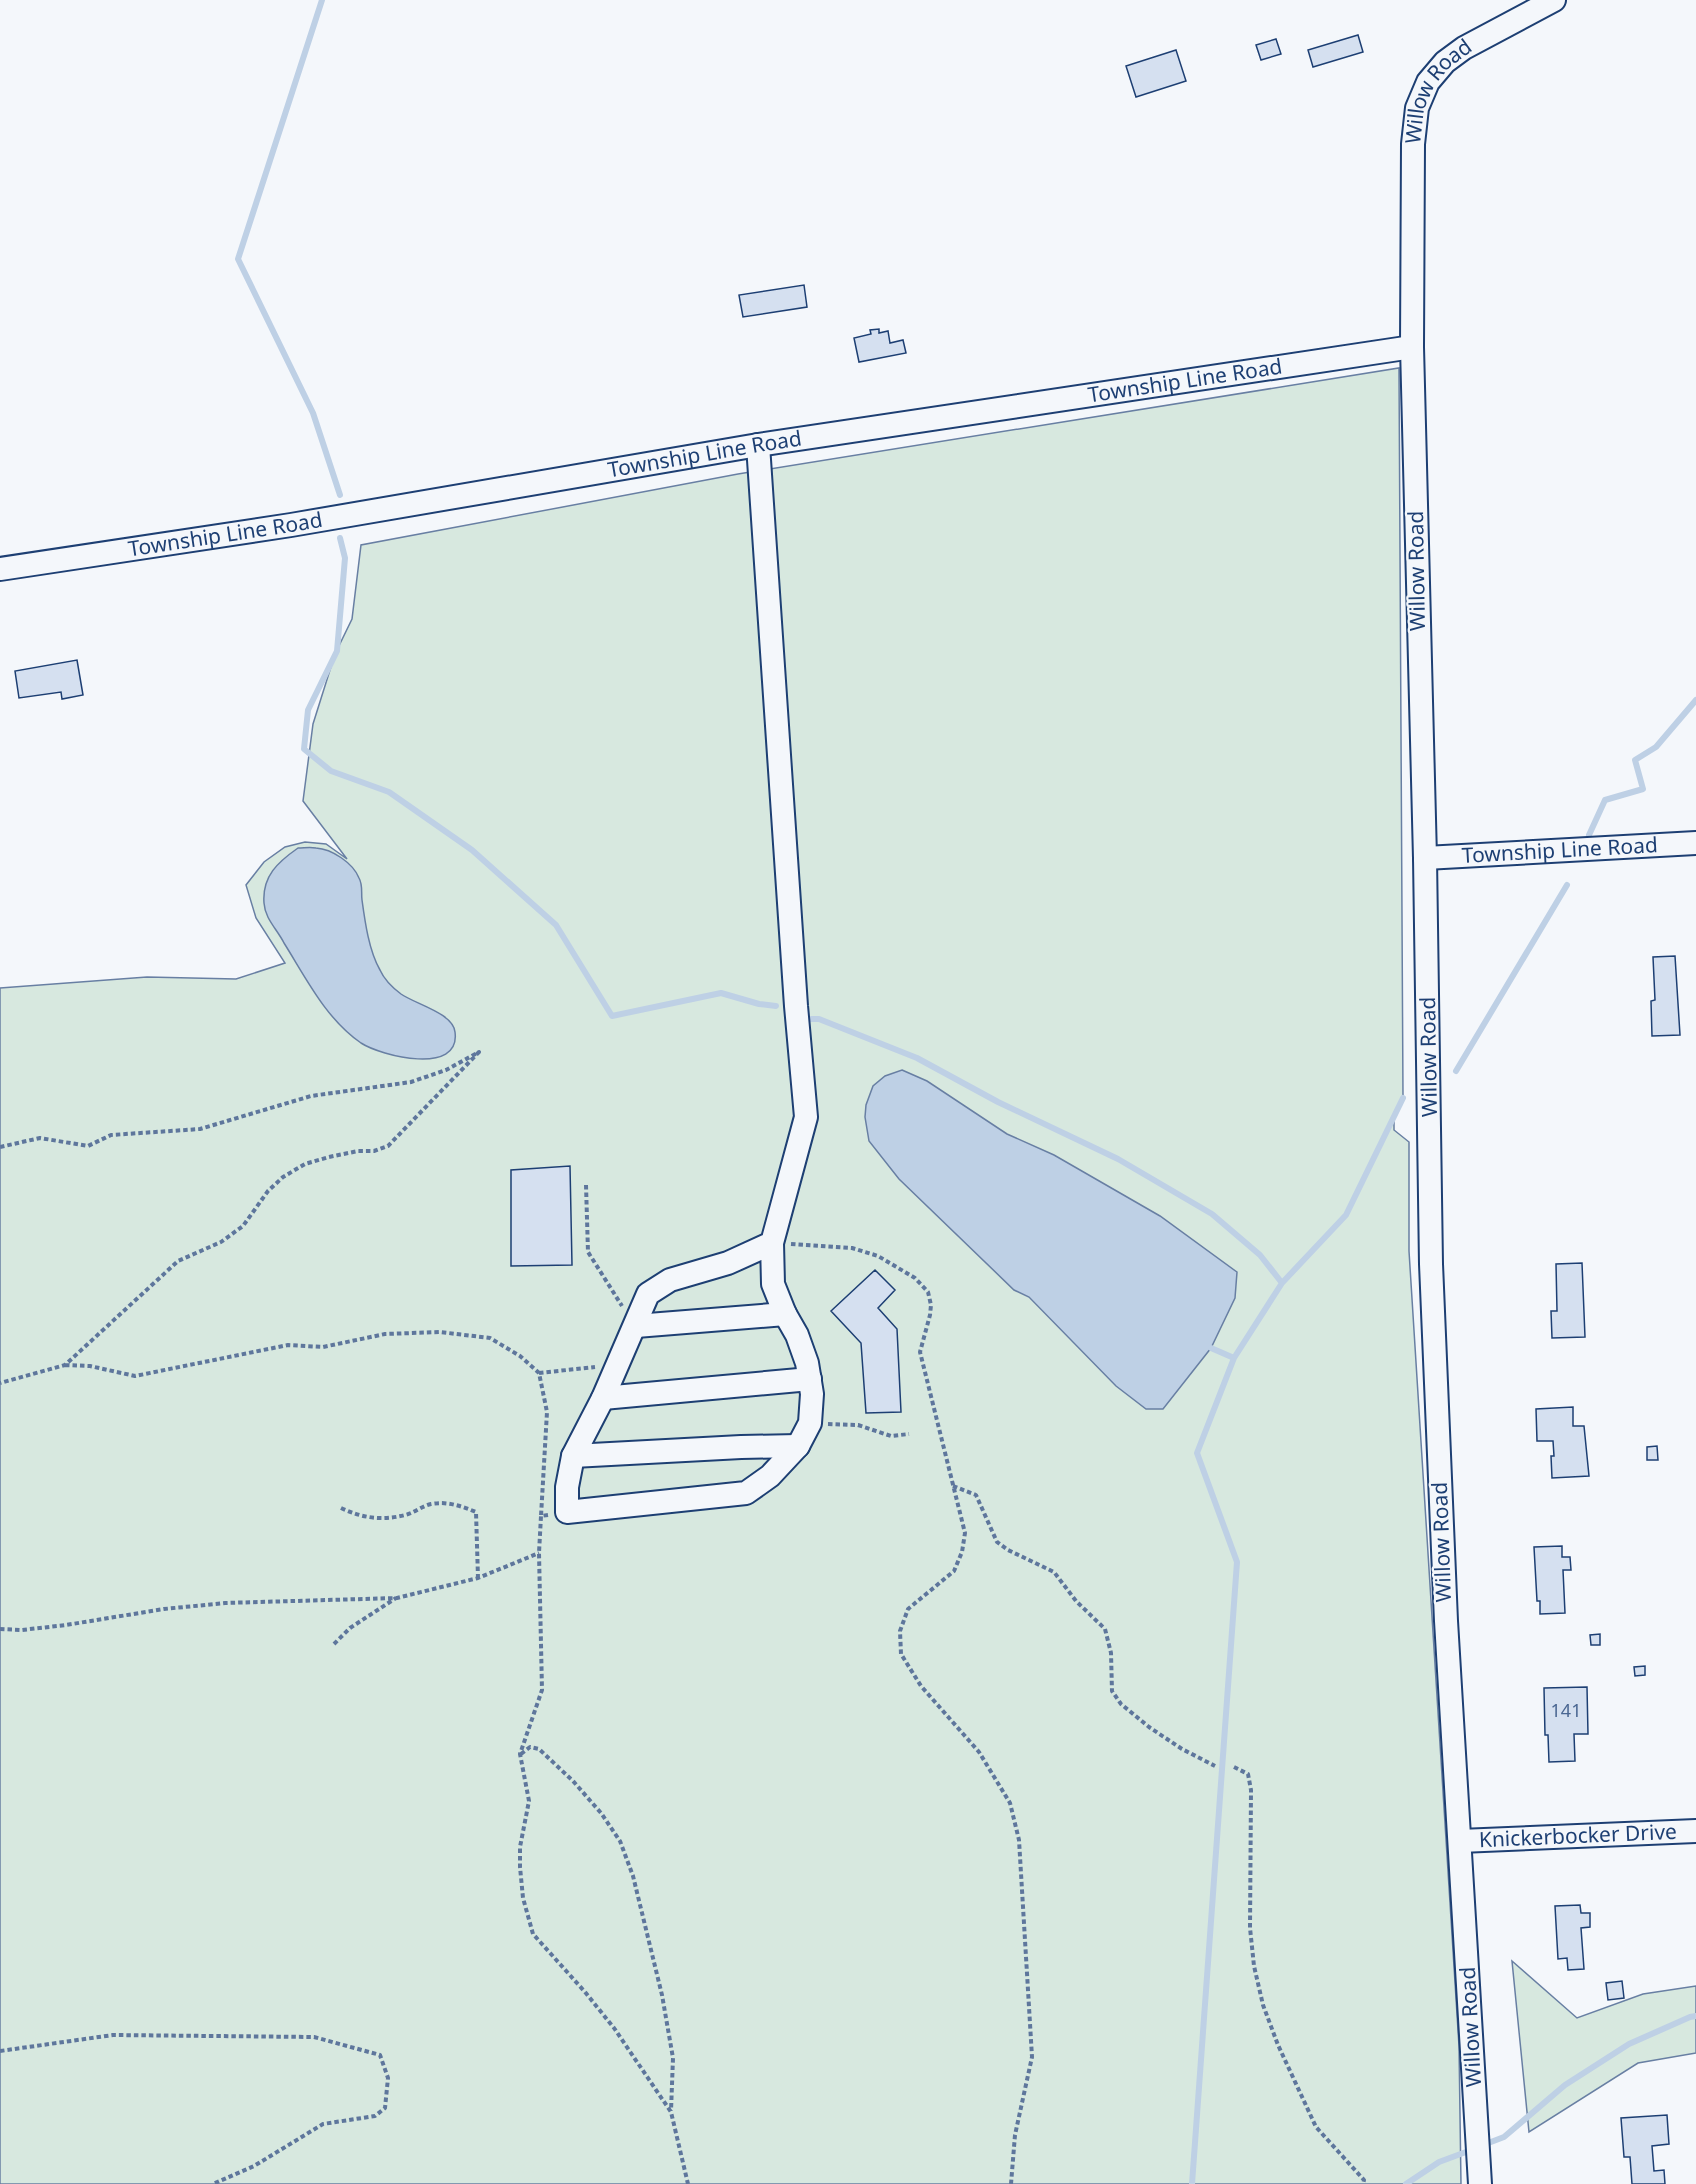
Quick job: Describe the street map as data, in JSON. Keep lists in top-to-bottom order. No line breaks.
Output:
{"streets":{"street":["Willow Road","Township Line Road","Knickerbocker Drive"]},"crossings":[["Willow Road","Township Line Road"],["Willow Road","Knickerbocker Drive"]],"house_numbers":["141"]}
